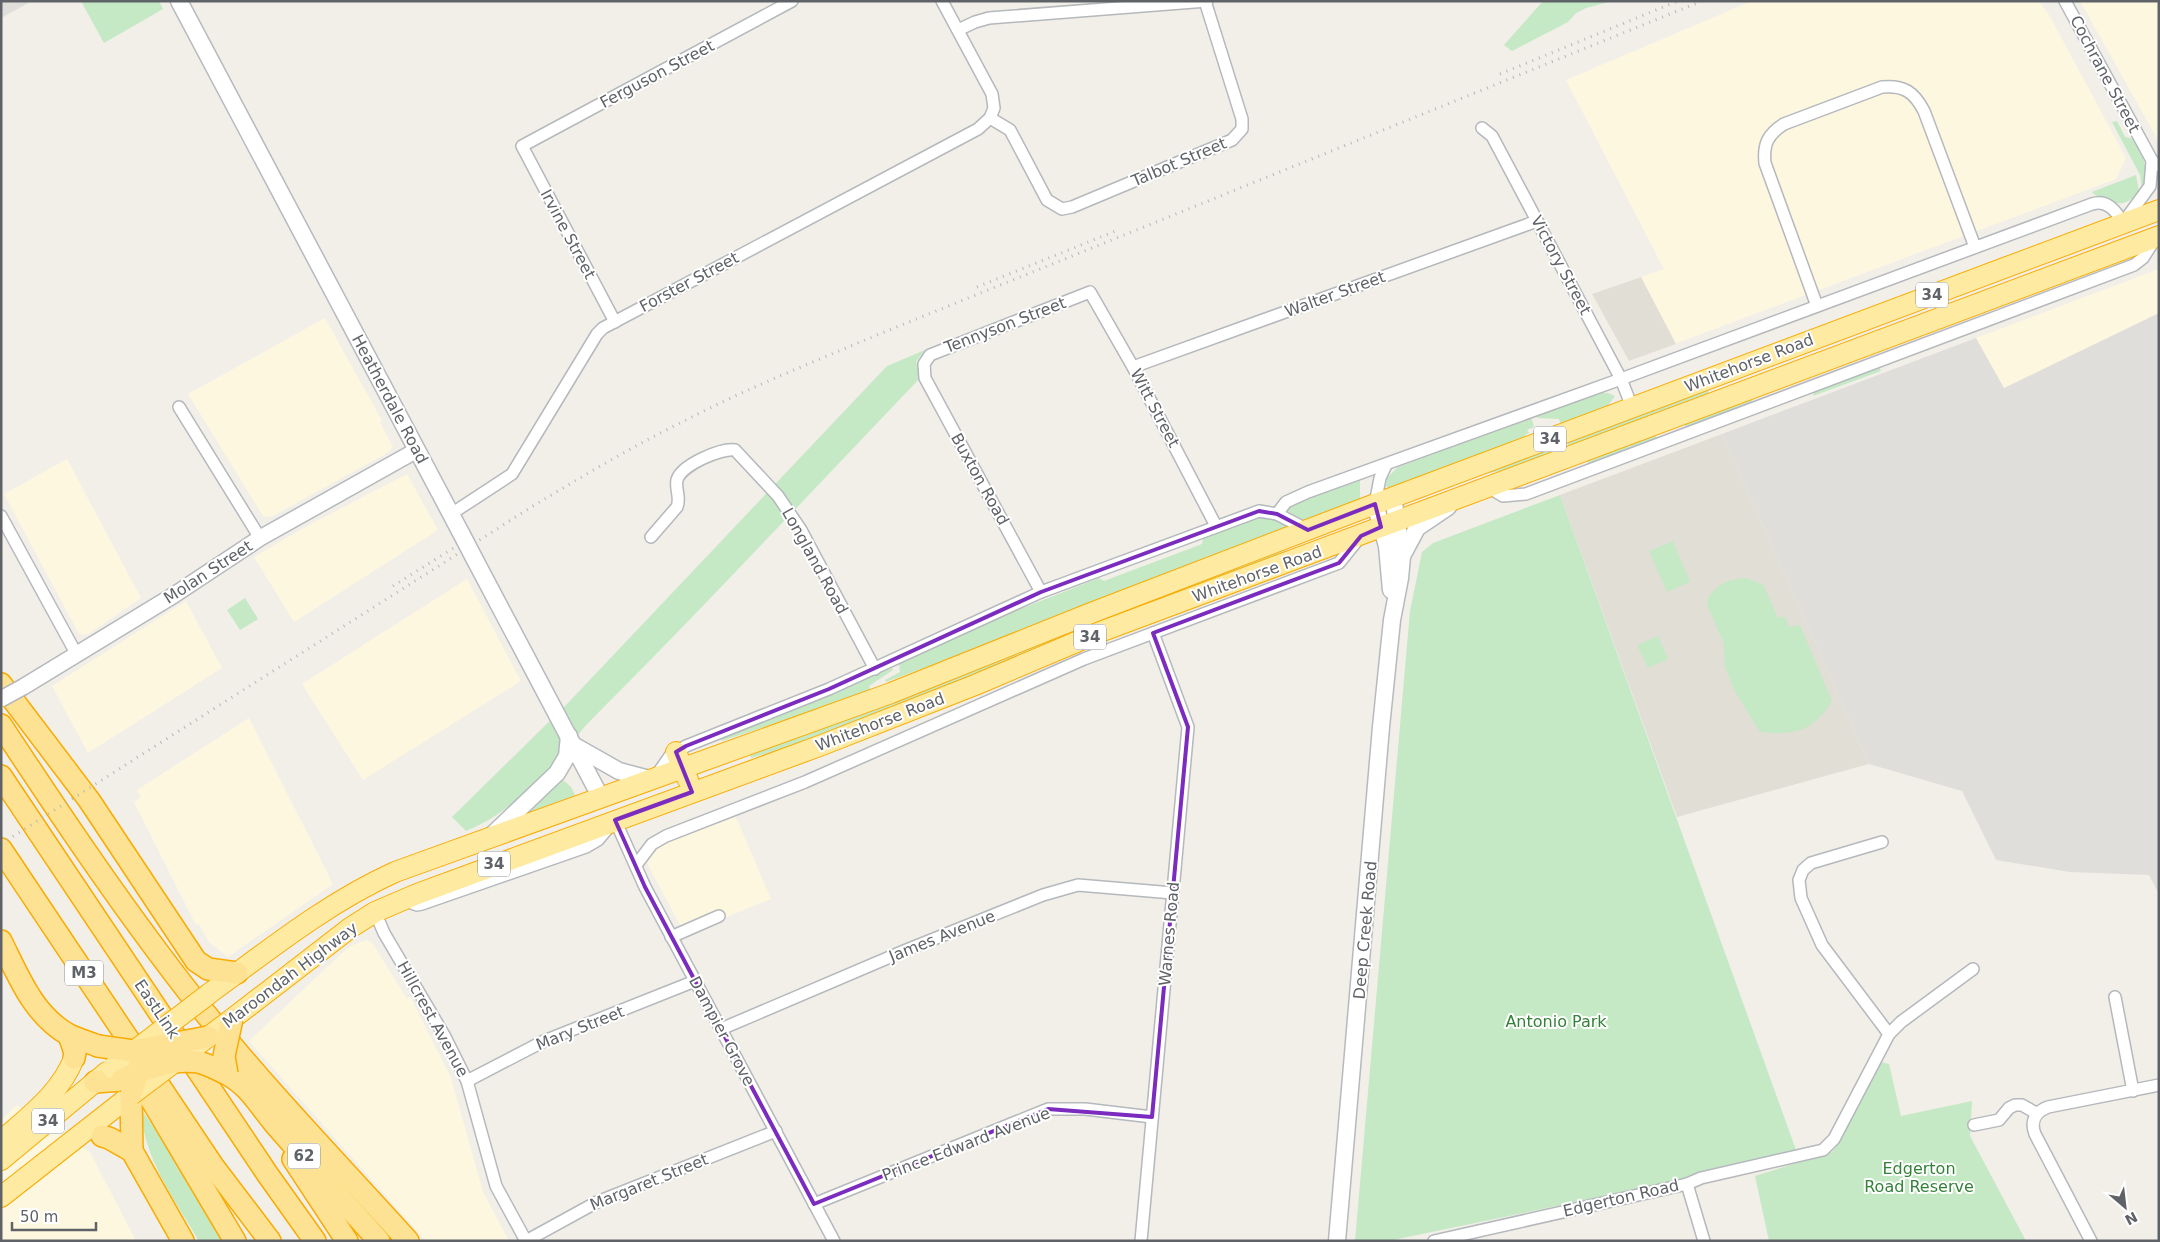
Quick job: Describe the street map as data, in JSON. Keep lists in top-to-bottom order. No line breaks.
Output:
{"streets":{"highway":["34","Whitehorse Road","M3","Maroondah Highway","EastLink","62"],"main road":["Heatherdale Road","Deep Creek Road"],"street":["Ferguson Street","Cochrane Street","Talbot Street","Irvine Street","Victory Street","Forster Street","Walter Street","Tennyson Street","Witt Street","Buxton Road","Longland Road","Molan Street","Warnes Road","James Avenue","Hillcrest Avenue","Mary Street","Dampier Grove","Prince Edward Avenue","Margaret Street","Edgerton Road"]},"crossings":[["Ferguson Street","Irvine Street"],["Talbot Street","Forster Street"],["Irvine Street","Forster Street"],["Victory Street","Walter Street"],["Victory Street","Whitehorse Road"],["Forster Street","Heatherdale Road"],["Walter Street","Witt Street"],["Tennyson Street","Witt Street"],["Tennyson Street","Buxton Road"],["Whitehorse Road","Heatherdale Road"],["Whitehorse Road","Witt Street"],["Whitehorse Road","Buxton Road"],["Whitehorse Road","Longland Road"],["Whitehorse Road","Deep Creek Road"],["Whitehorse Road","Warnes Road"],["Whitehorse Road","Maroondah Highway"],["Whitehorse Road","Dampier Grove"],["Heatherdale Road","Molan Street"],["Heatherdale Road","Maroondah Highway"],["Warnes Road","James Avenue"],["Warnes Road","Prince Edward Avenue"],["James Avenue","Dampier Grove"],["Maroondah Highway","Hillcrest Avenue"],["Maroondah Highway","Dampier Grove"],["Maroondah Highway","62"],["Hillcrest Avenue","Mary Street"],["Hillcrest Avenue","Margaret Street"],["Mary Street","Dampier Grove"],["Dampier Grove","Prince Edward Avenue"],["Dampier Grove","Margaret Street"]],"parks":["Antonio Park","Edgerton Road Reserve"],"scale_bar":"50 m","north":"bottom right"}
